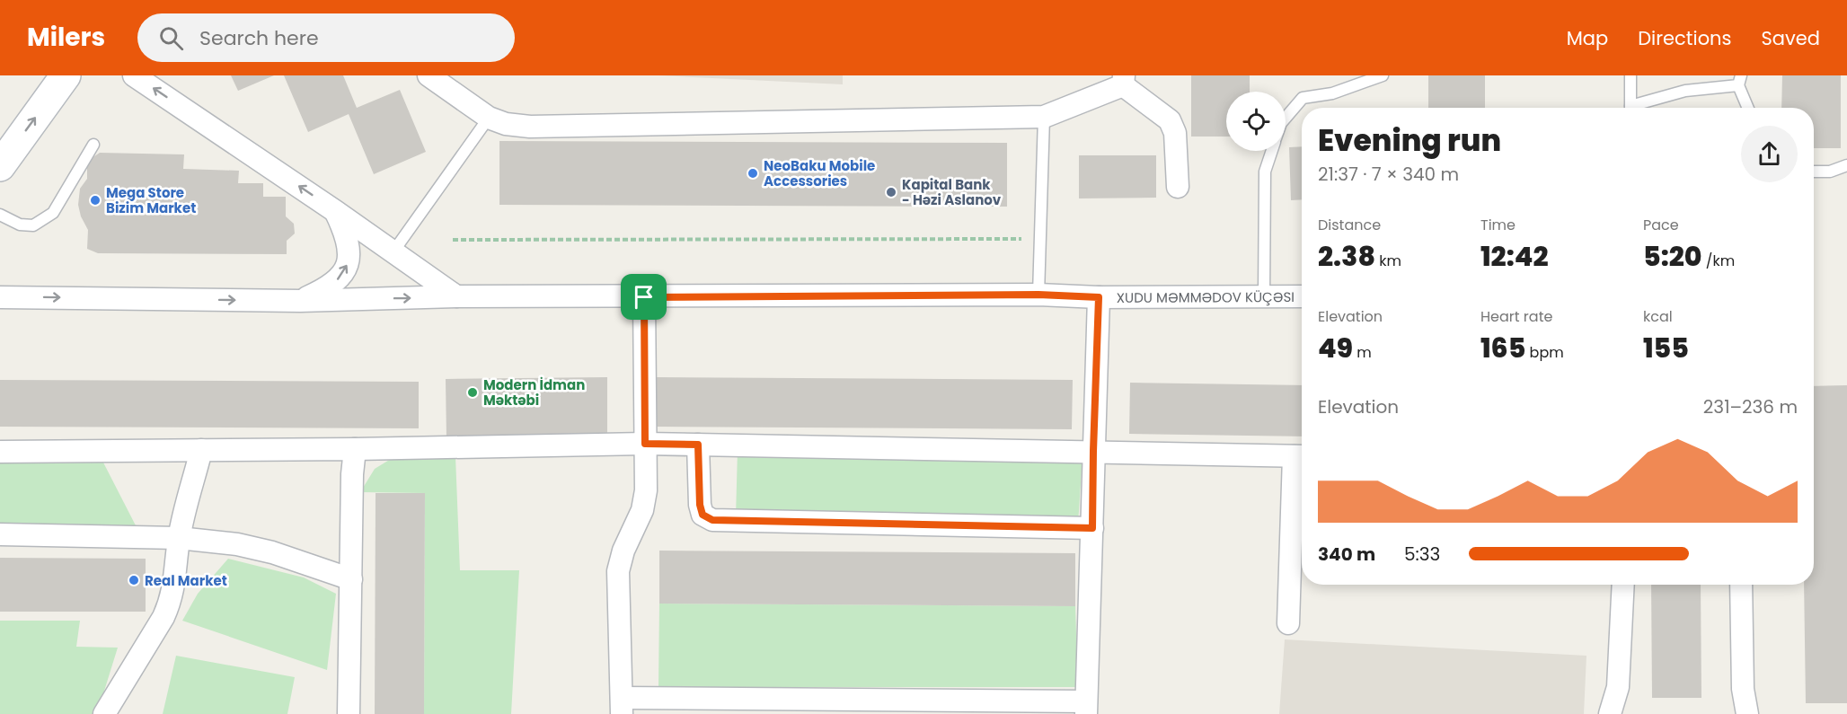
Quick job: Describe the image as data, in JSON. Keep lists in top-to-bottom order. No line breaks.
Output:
{"streets":{"street":["XUDU MƏMMƏDOV KÜÇƏSI"]},"places":["NeoBaku Mobile Accessories","Kapital Bank - Həzi Aslanov","Mega Store Bizim Market","Modern İdman Məktəbi","Real Market"],"page":{"header":"Milers","search":"Search here","nav":["Map","Directions","Saved"],"heading":["Evening run","21:37 · 7 × 340 m"],"stats":[["Distance","2.38 km"],["Time","12:42"],["Pace","5:20 /km"],["Elevation","49 m"],["Heart rate","165 bpm"],["kcal","155"]],"chart":["Elevation","231–236 m"],"list":[{"name":"340 m","note":"5:33"}]}}
